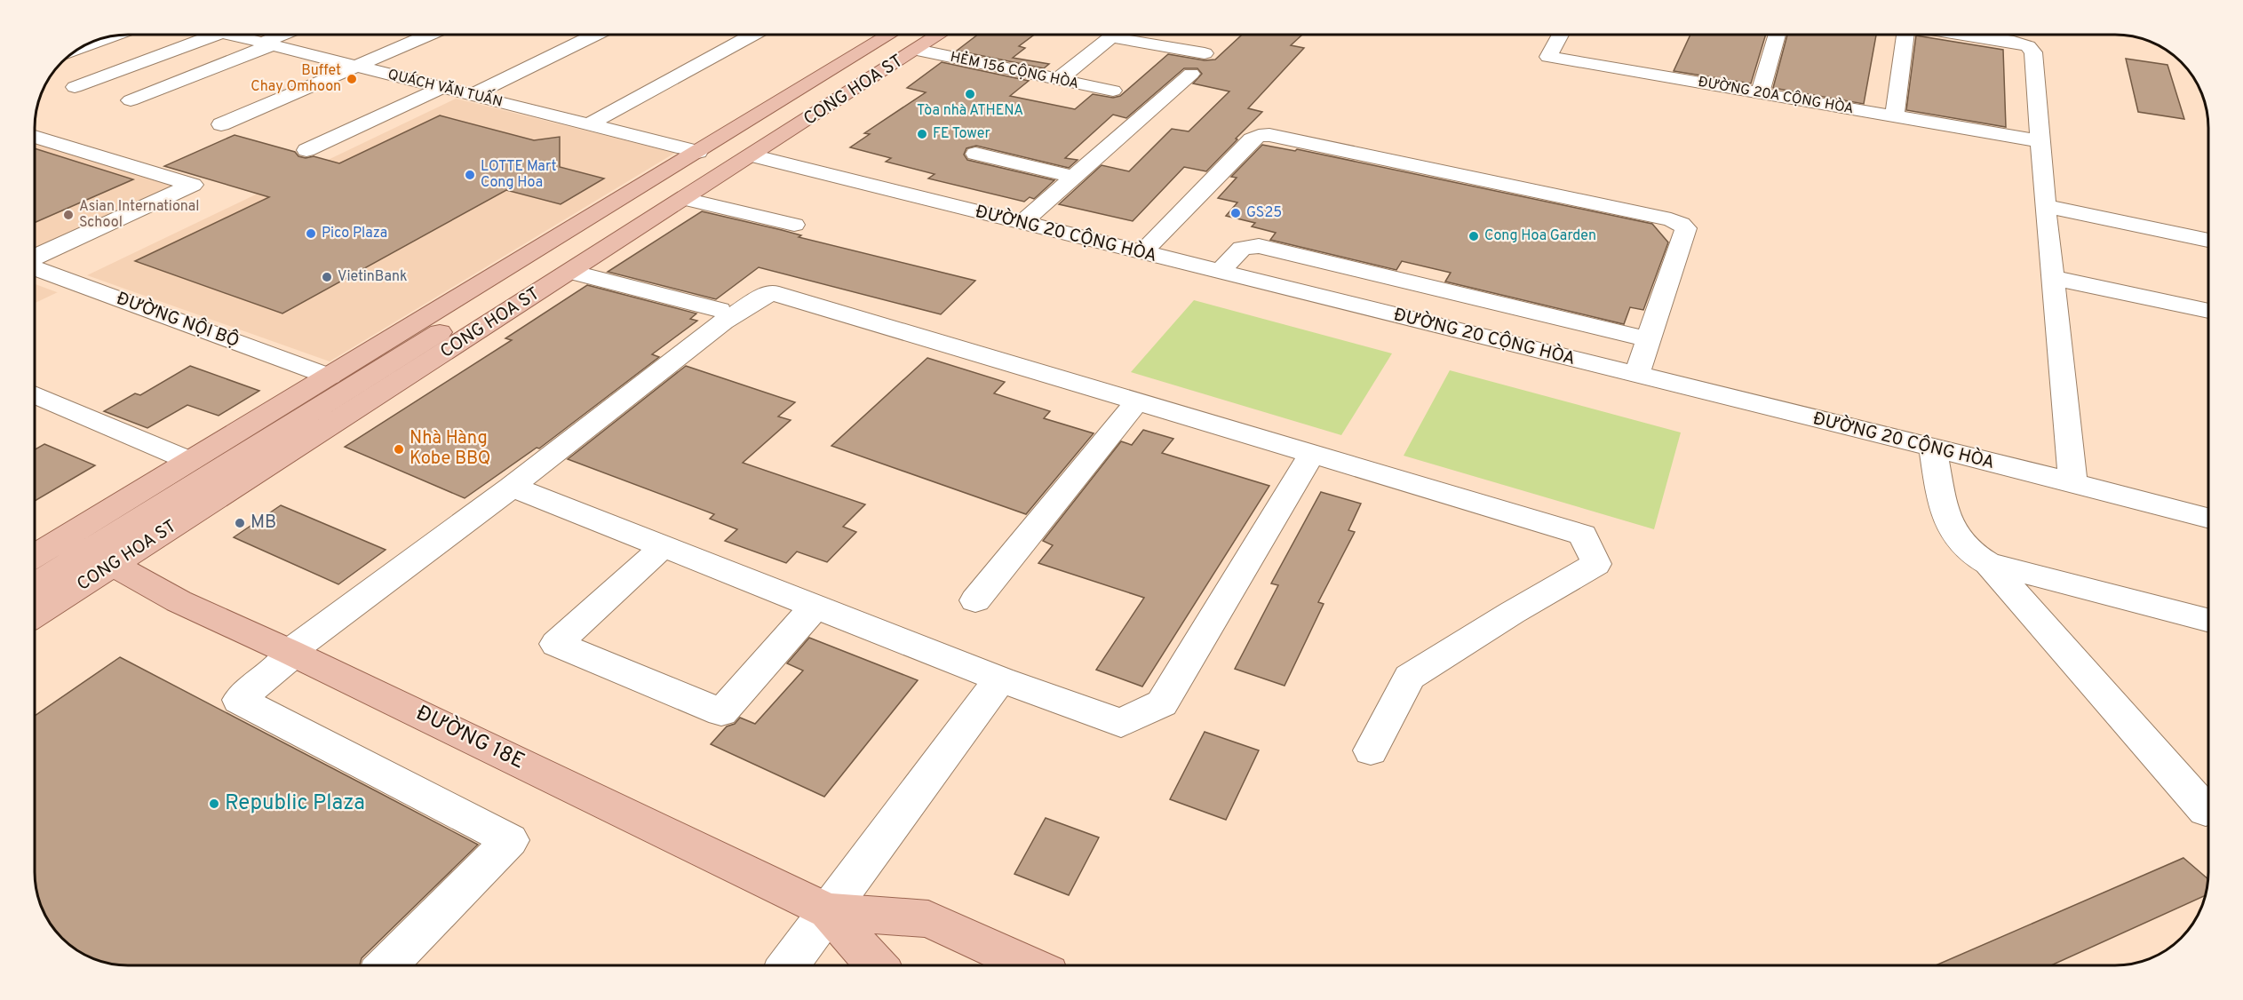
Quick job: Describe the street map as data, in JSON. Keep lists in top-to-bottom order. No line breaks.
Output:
{"streets":{"main road":["CONG HOA ST","ĐƯỜNG 18E"],"street":["HẺM 156 CỘNG HÒA","QUÁCH VĂN TUẤN","ĐƯỜNG 20A CỘNG HÒA","ĐƯỜNG 20 CỘNG HÒA","ĐƯỜNG NỘI BỘ"]},"crossings":[["HẺM 156 CỘNG HÒA","CONG HOA ST"],["QUÁCH VĂN TUẤN","CONG HOA ST"],["CONG HOA ST","ĐƯỜNG 20 CỘNG HÒA"],["CONG HOA ST","ĐƯỜNG NỘI BỘ"],["CONG HOA ST","ĐƯỜNG 18E"]],"places":["Buffet Chay Omhoon","Tòa nhà ATHENA","FE Tower","LOTTE Mart Cong Hoa","GS25","Asian International School","Pico Plaza","Cong Hoa Garden","VietinBank","Nhà Hàng Kobe BBQ","MB","Republic Plaza"]}
